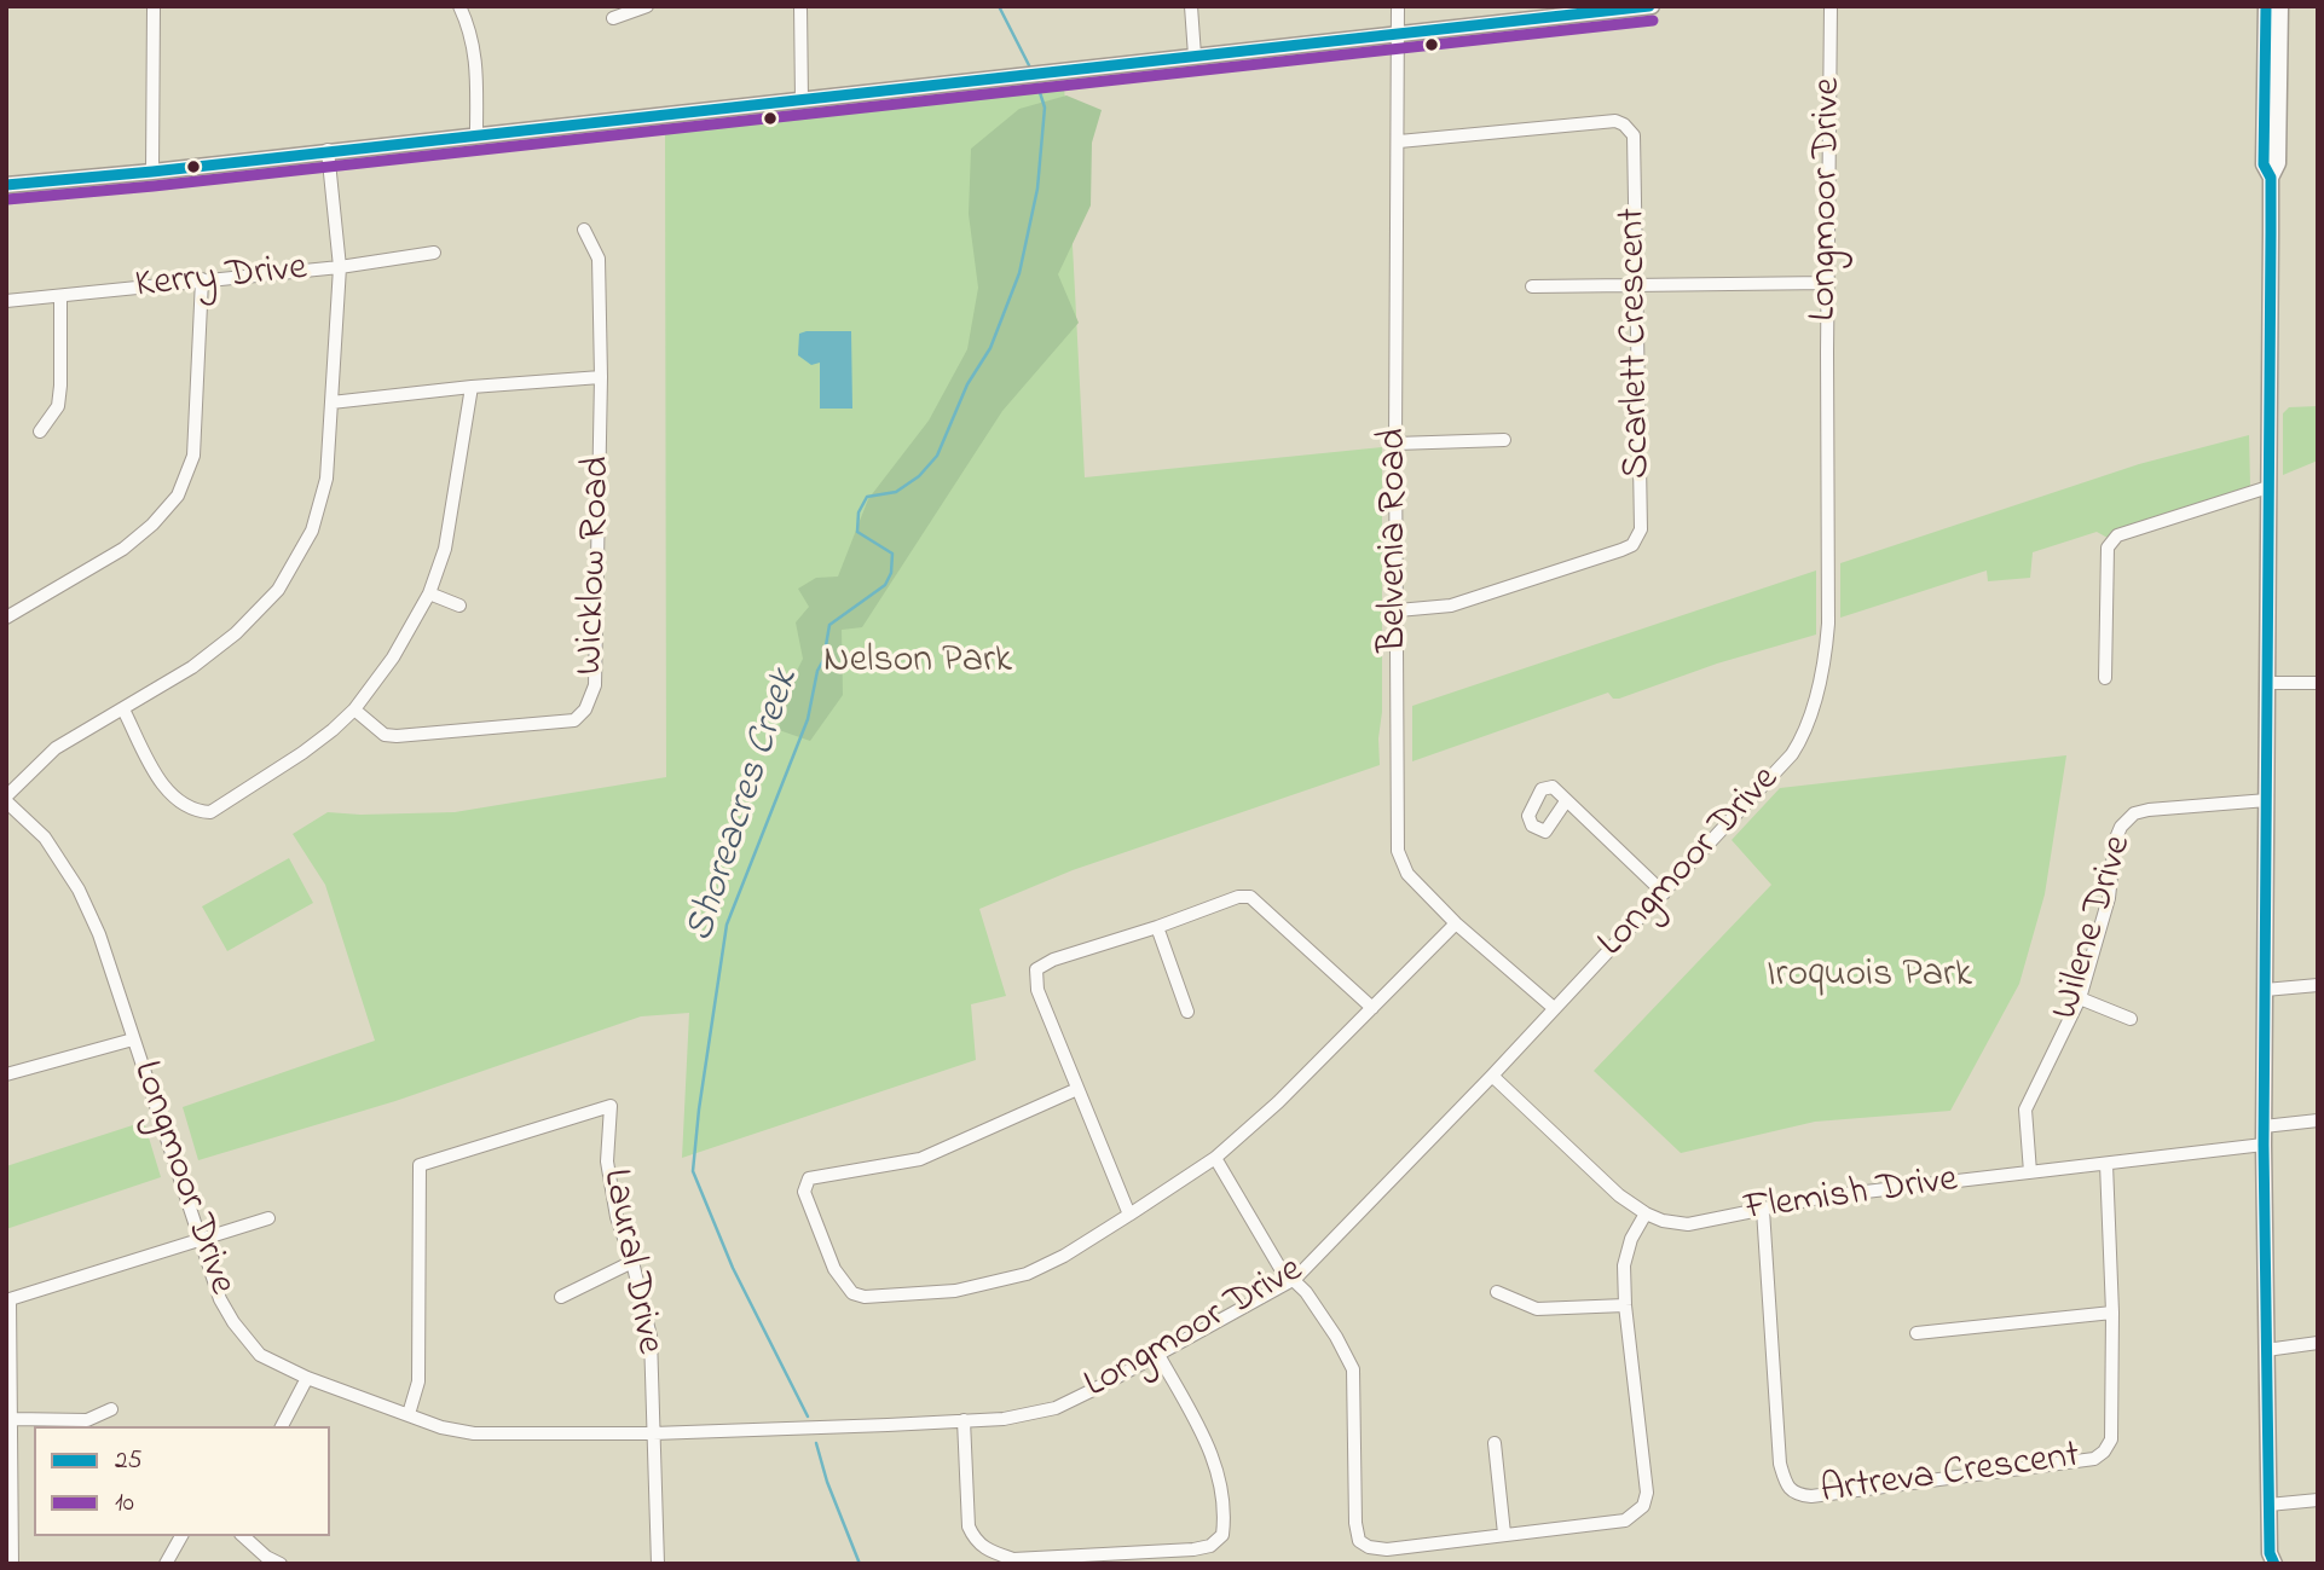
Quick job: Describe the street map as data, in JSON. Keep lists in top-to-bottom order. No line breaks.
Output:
{"streets":{"street":["Longmoor Drive","Kerry Drive","Scarlett Crescent","Belvenia Road","Wicklow Road","Wilene Drive","Flemish Drive","Laural Drive","Artreva Crescent"]},"crossings":[["Longmoor Drive","Belvenia Road"],["Longmoor Drive","Flemish Drive"],["Longmoor Drive","Laural Drive"],["Scarlett Crescent","Belvenia Road"],["Wilene Drive","Flemish Drive"],["Flemish Drive","Artreva Crescent"]],"water":["Shoreacres Creek"],"parks":["Nelson Park","Iroquois Park"],"lines":["transit line 25","transit line 10"],"legend":["25","10"]}
